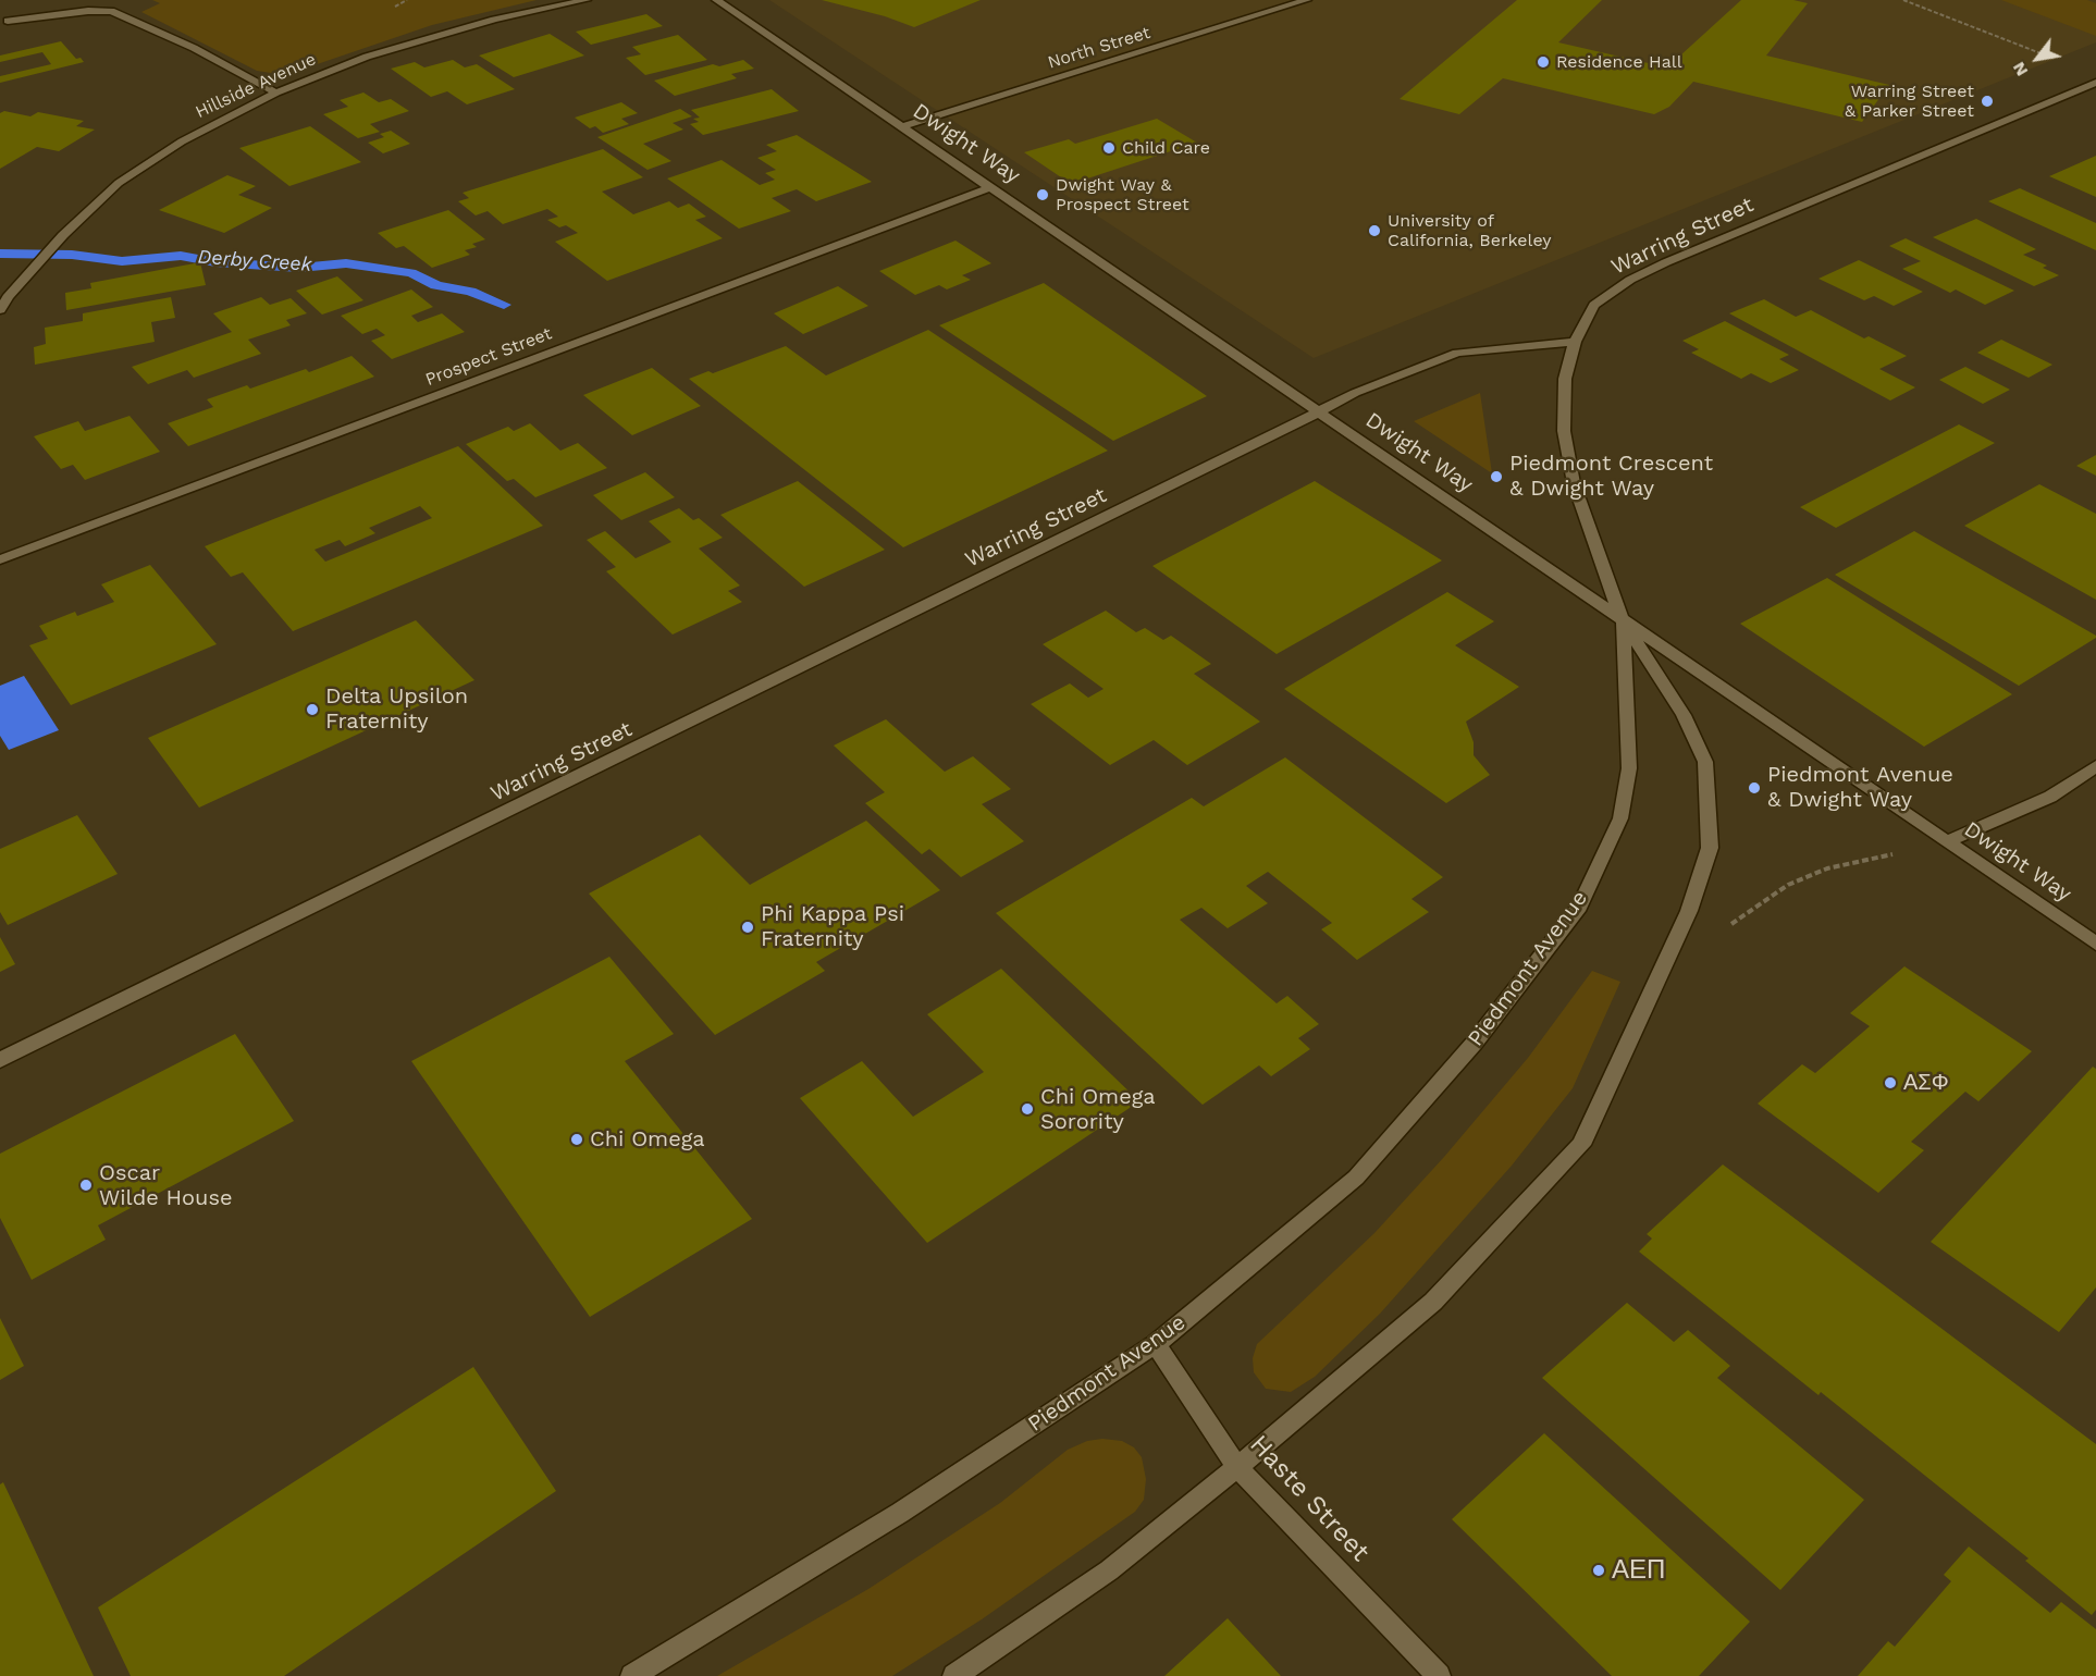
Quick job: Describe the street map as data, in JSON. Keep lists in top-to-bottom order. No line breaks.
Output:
{"streets":{"street":["North Street","Hillside Avenue","Dwight Way","Warring Street","Prospect Street","Piedmont Avenue","Haste Street"]},"crossings":[["North Street","Dwight Way"],["Dwight Way","Warring Street"],["Dwight Way","Prospect Street"],["Dwight Way","Piedmont Avenue"],["Piedmont Avenue","Haste Street"]],"water":["Derby Creek"],"places":["Residence Hall","Warring Street & Parker Street","Child Care","Dwight Way & Prospect Street","University of California, Berkeley","Piedmont Crescent & Dwight Way","Delta Upsilon Fraternity","Piedmont Avenue & Dwight Way","Phi Kappa Psi Fraternity","ΑΣΦ","Chi Omega Sorority","Chi Omega","Oscar Wilde House","ΑΕΠ"],"north":"bottom left"}
